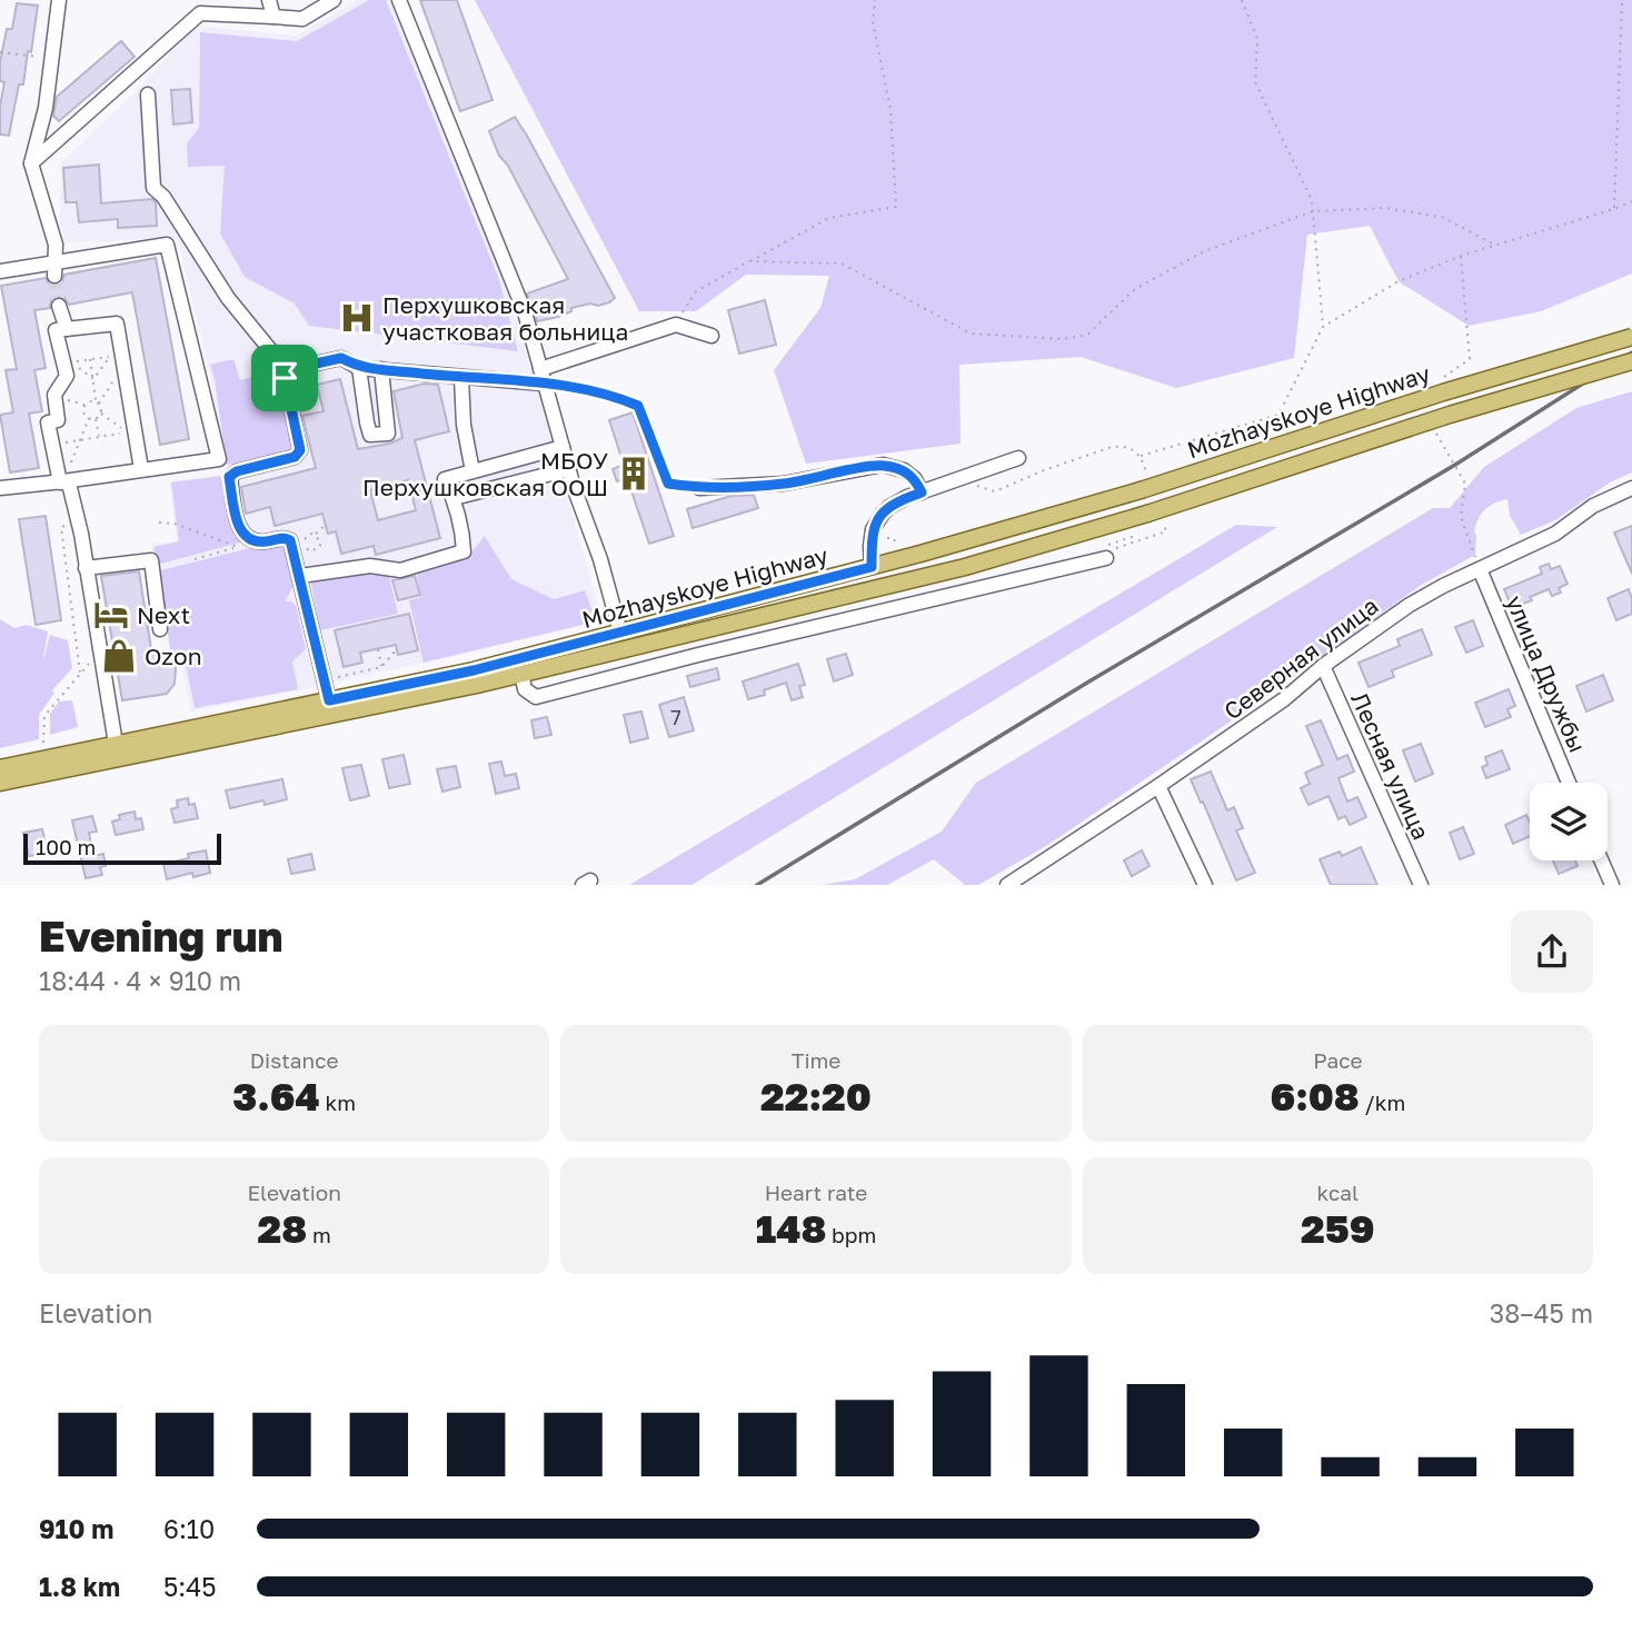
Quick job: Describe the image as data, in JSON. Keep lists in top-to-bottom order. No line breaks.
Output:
{"streets":{"main road":["Mozhayskoye Highway"],"street":["Северная улица","улица Дружбы","Лесная улица"]},"crossings":[["Северная улица","улица Дружбы"],["Северная улица","Лесная улица"]],"places":{"hospital":["Перхушковская участковая больница"],"building":["МБОУ Перхушковская ООШ"],"hotel":["Next"],"shop":["Ozon"]},"house_numbers":["7"],"scale_bar":"100 m","page":{"scale":"100 m","heading":["Evening run","18:44 · 4 × 910 m"],"stats":[["Distance","3.64 km"],["Time","22:20"],["Pace","6:08 /km"],["Elevation","28 m"],["Heart rate","148 bpm"],["kcal","259"]],"chart":["Elevation","38–45 m"],"list":[{"name":"910 m","note":"6:10"},{"name":"1.8 km","note":"5:45"}]}}
